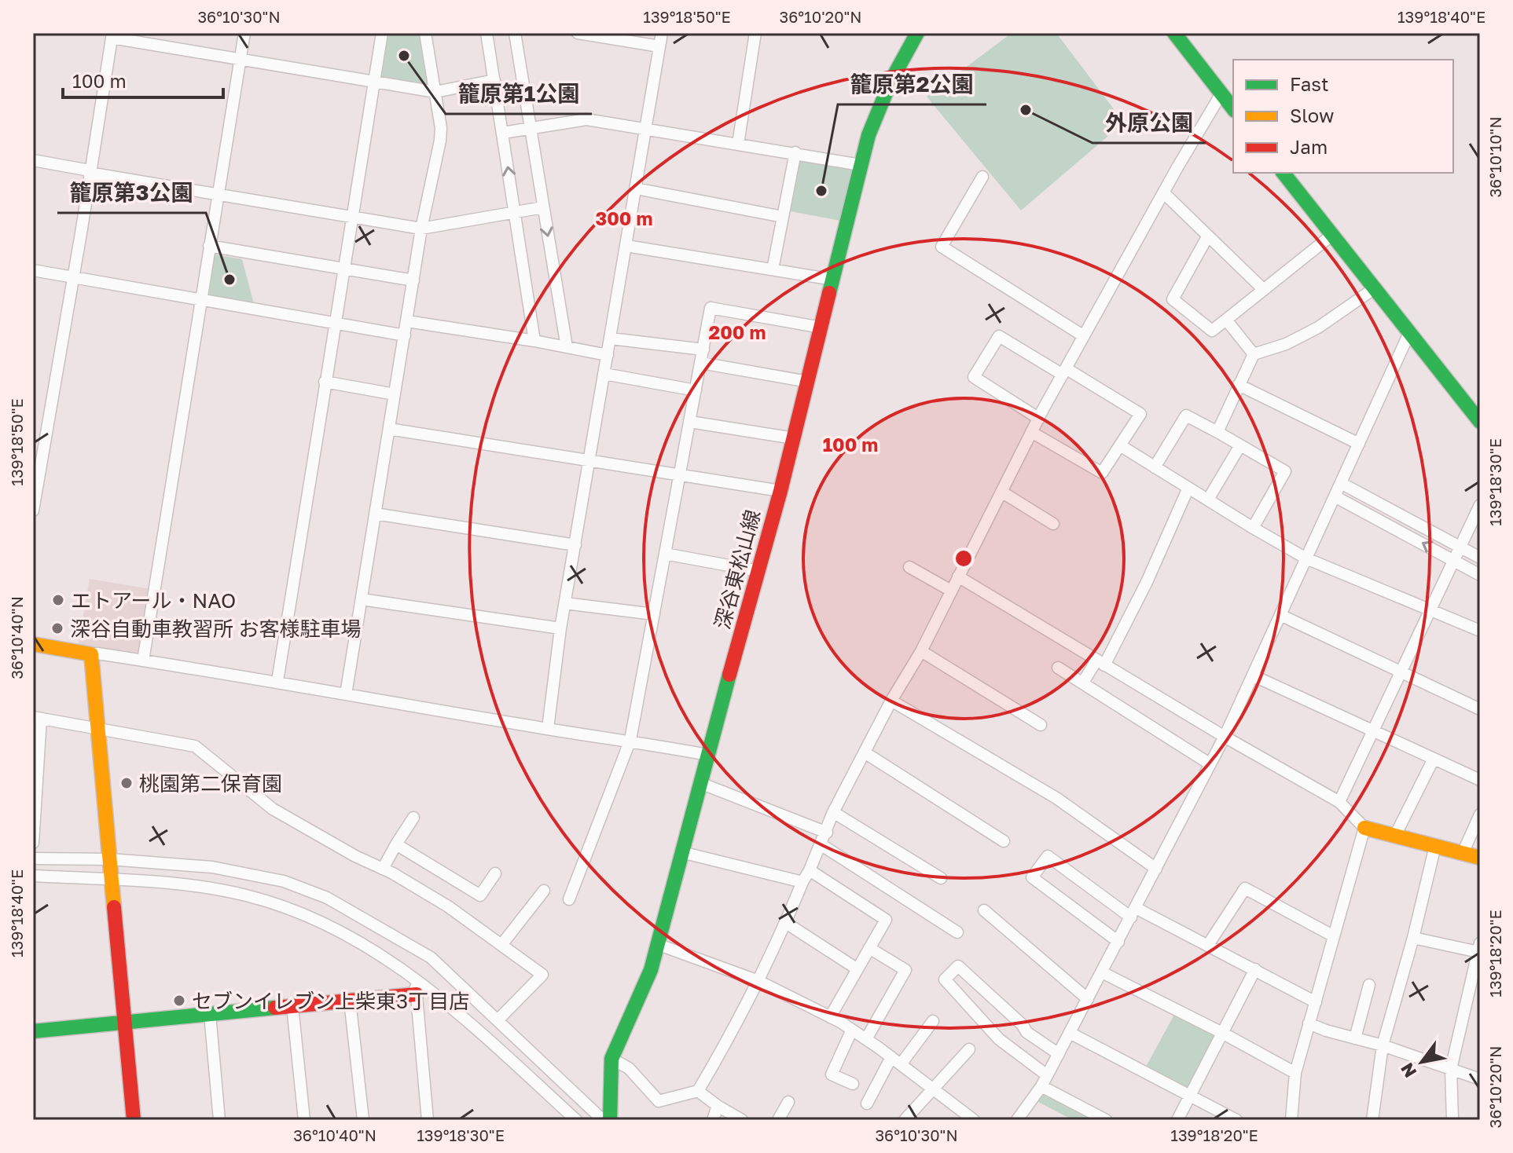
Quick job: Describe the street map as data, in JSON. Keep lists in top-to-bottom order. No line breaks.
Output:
{"streets":{"street":["深谷東松山線"]},"places":["籠原第1公園","外原公園","籠原第2公園","籠原第3公園","エトアール・NAO","深谷自動車教習所 お客様駐車場","桃園第二保育園","セブンイレブン上柴東3丁目店"],"legend":["Fast","Slow","Jam"],"scale_bar":"100 m","north":"bottom left","coordinates":["36°10'30\"N","139°18'50\"E","36°10'20\"N","139°18'40\"E","36°10'10\"N","139°18'30\"E","36°10'40\"N","139°18'20\"E"],"rings":["300 m","200 m","100 m"]}
